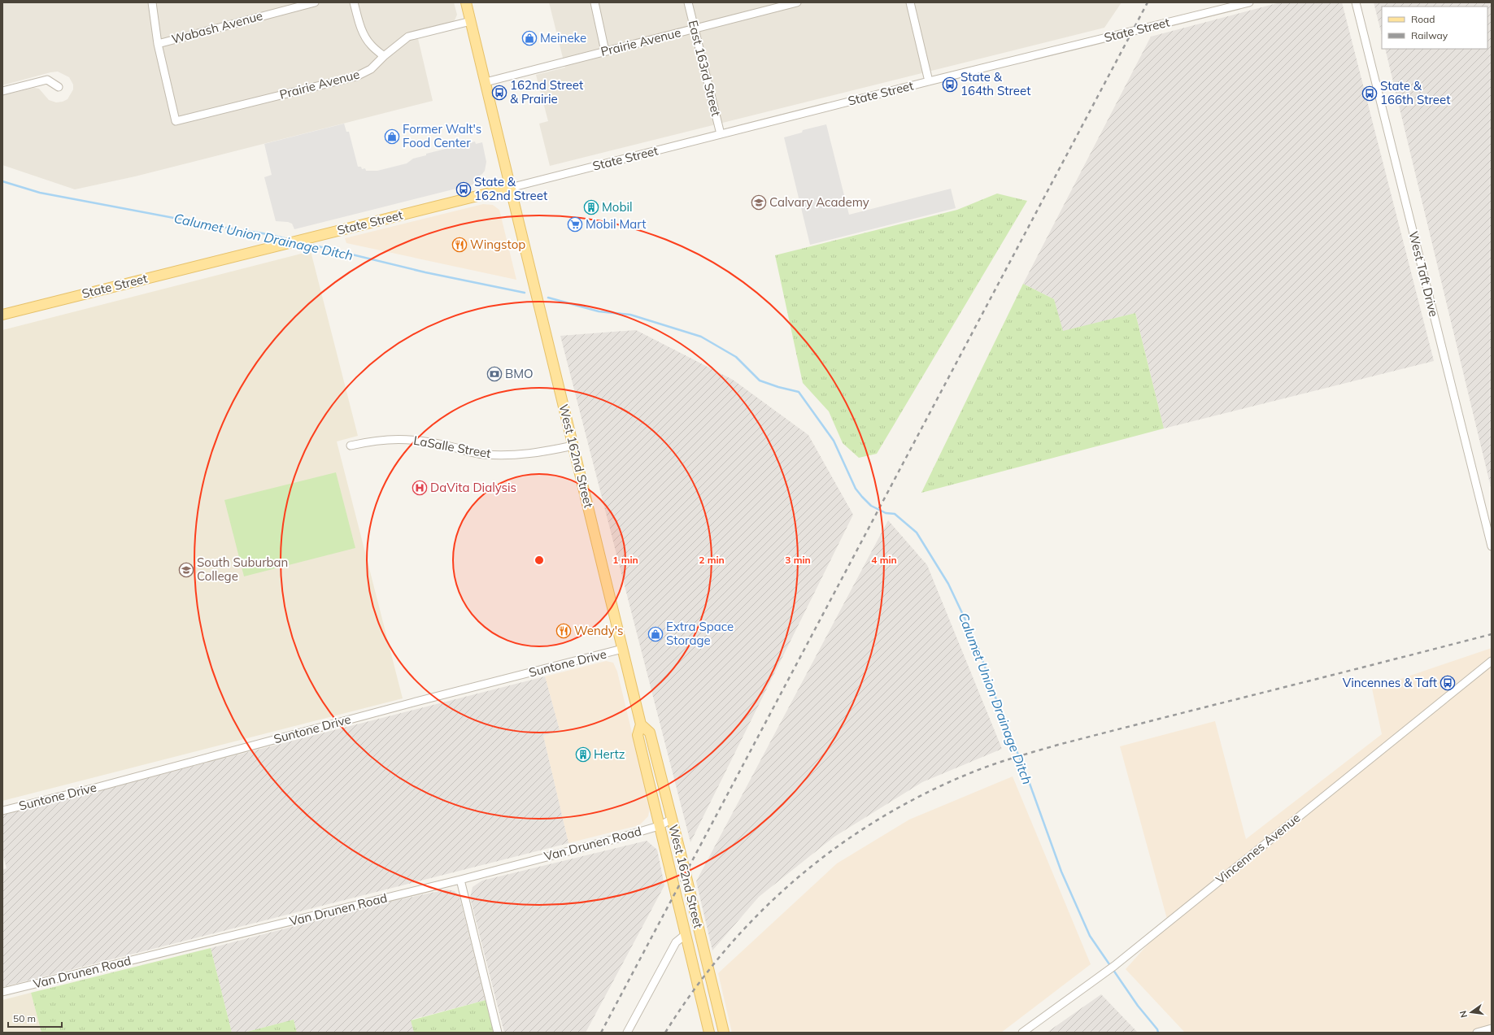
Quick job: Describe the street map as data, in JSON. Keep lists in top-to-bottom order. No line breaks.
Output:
{"streets":{"main road":["State Street","West 162nd Street"],"street":["Wabash Avenue","Prairie Avenue","East 163rd Street","West Taft Drive","LaSalle Street","Suntone Drive","Van Drunen Road","Vincennes Avenue"]},"crossings":[["Wabash Avenue","Prairie Avenue"],["State Street","East 163rd Street"],["State Street","West 162nd Street"],["Prairie Avenue","East 163rd Street"],["Prairie Avenue","West 162nd Street"],["LaSalle Street","West 162nd Street"],["West 162nd Street","Suntone Drive"],["West 162nd Street","Van Drunen Road"]],"water":["Calumet Union Drainage Ditch"],"places":{"shop":["Meineke","Former Walt's Food Center","Extra Space Storage"],"bus stop":["State & 164th Street","162nd Street & Prairie","State & 166th Street","State & 162nd Street","Vincennes & Taft"],"school or university":["Calvary Academy","South Suburban College"],"building":["Mobil","Hertz"],"supermarket":["Mobil Mart"],"restaurant":["Wingstop","Wendy's"],"bank":["BMO"],"hospital":["DaVita Dialysis"]},"legend":["Road","Railway"],"scale_bar":"50 m","north":"left","rings":["1 min","2 min","3 min","4 min"]}
